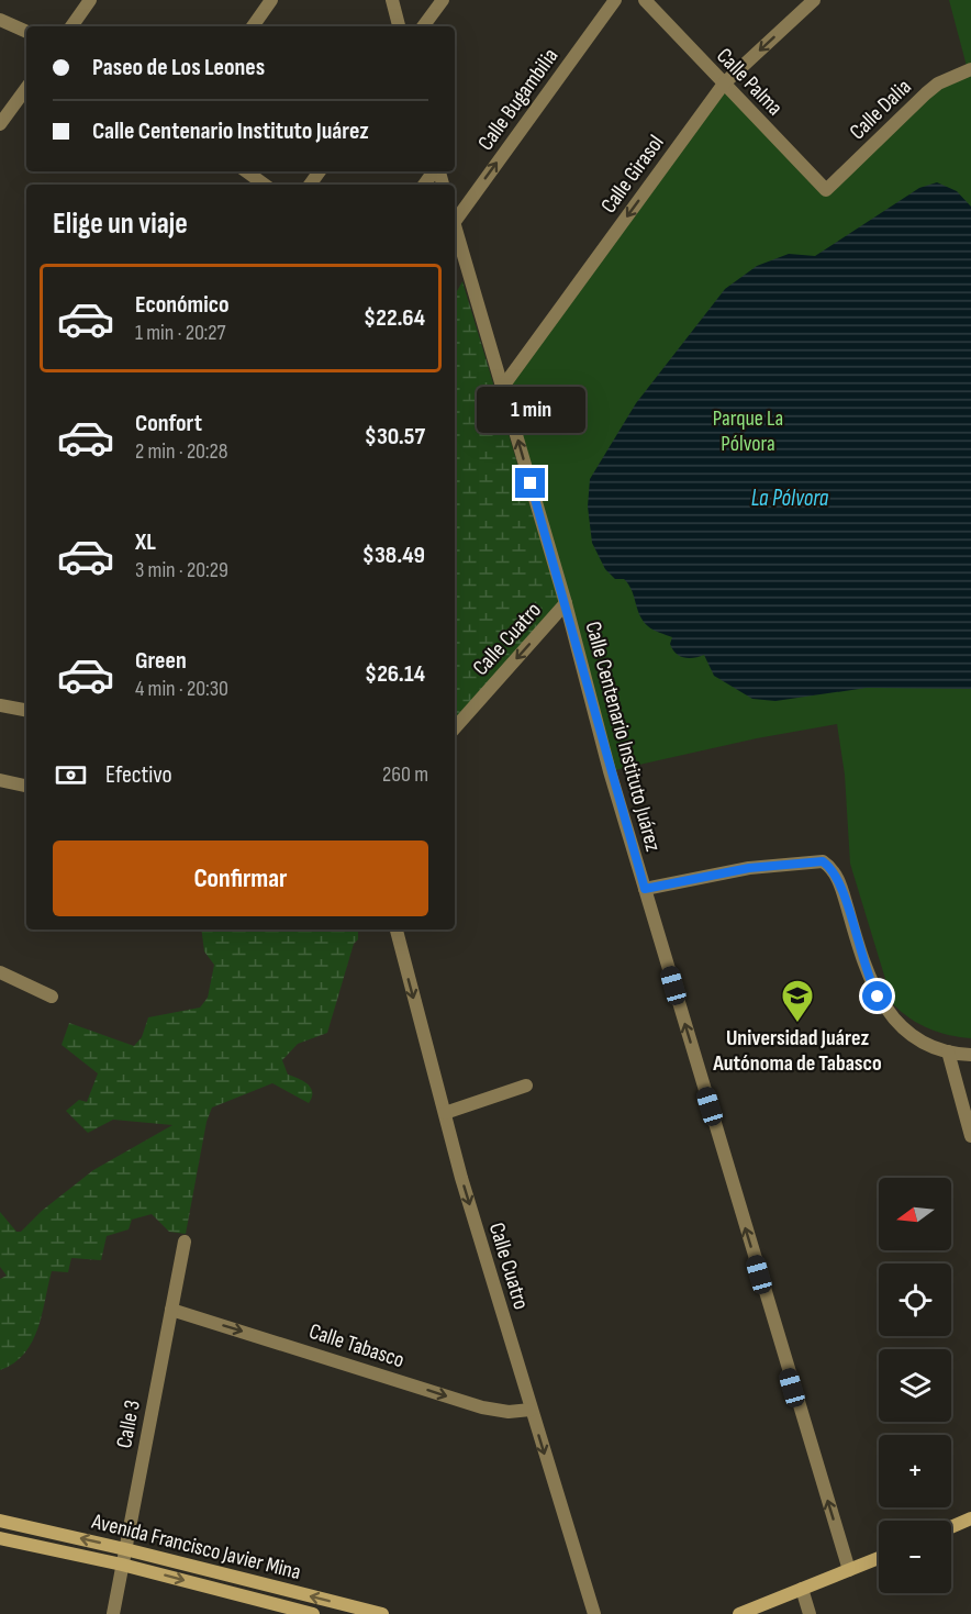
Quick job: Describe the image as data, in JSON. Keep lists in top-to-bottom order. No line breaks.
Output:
{"streets":{"main road":["Avenida Francisco Javier Mina"],"street":["Calle Palma","Calle Bugambilia","Calle Dalia","Calle Girasol","Calle Cuatro","Calle Centenario Instituto Juárez","Calle Tabasco","Calle 3"]},"crossings":[["Calle Palma","Calle Dalia"],["Calle Palma","Calle Girasol"],["Calle Girasol","Calle Centenario Instituto Juárez"],["Calle Cuatro","Calle Centenario Instituto Juárez"],["Calle Cuatro","Calle Tabasco"],["Calle Tabasco","Calle 3"],["Calle 3","Avenida Francisco Javier Mina"]],"one_way":["Calle Bugambilia","Calle Girasol","Calle Cuatro","Calle Centenario Instituto Juárez","Calle Tabasco"],"water":["La Pólvora"],"parks":["Parque La Pólvora"],"places":{"school or university":["Universidad Juárez Autónoma de Tabasco"]},"north":"left","page":{"banner":["Paseo de Los Leones","Calle Centenario Instituto Juárez"],"heading":"Elige un viaje","list":[{"name":"Económico","note":"1 min · 20:27","value":"$22.64"},{"name":"Confort","note":"2 min · 20:28","value":"$30.57"},{"name":"XL","note":"3 min · 20:29","value":"$38.49"},{"name":"Green","note":"4 min · 20:30","value":"$26.14"}],"bubble":"1 min","pay":["Efectivo","260 m"],"buttons":"Confirmar","map_buttons":["+","−"]}}
